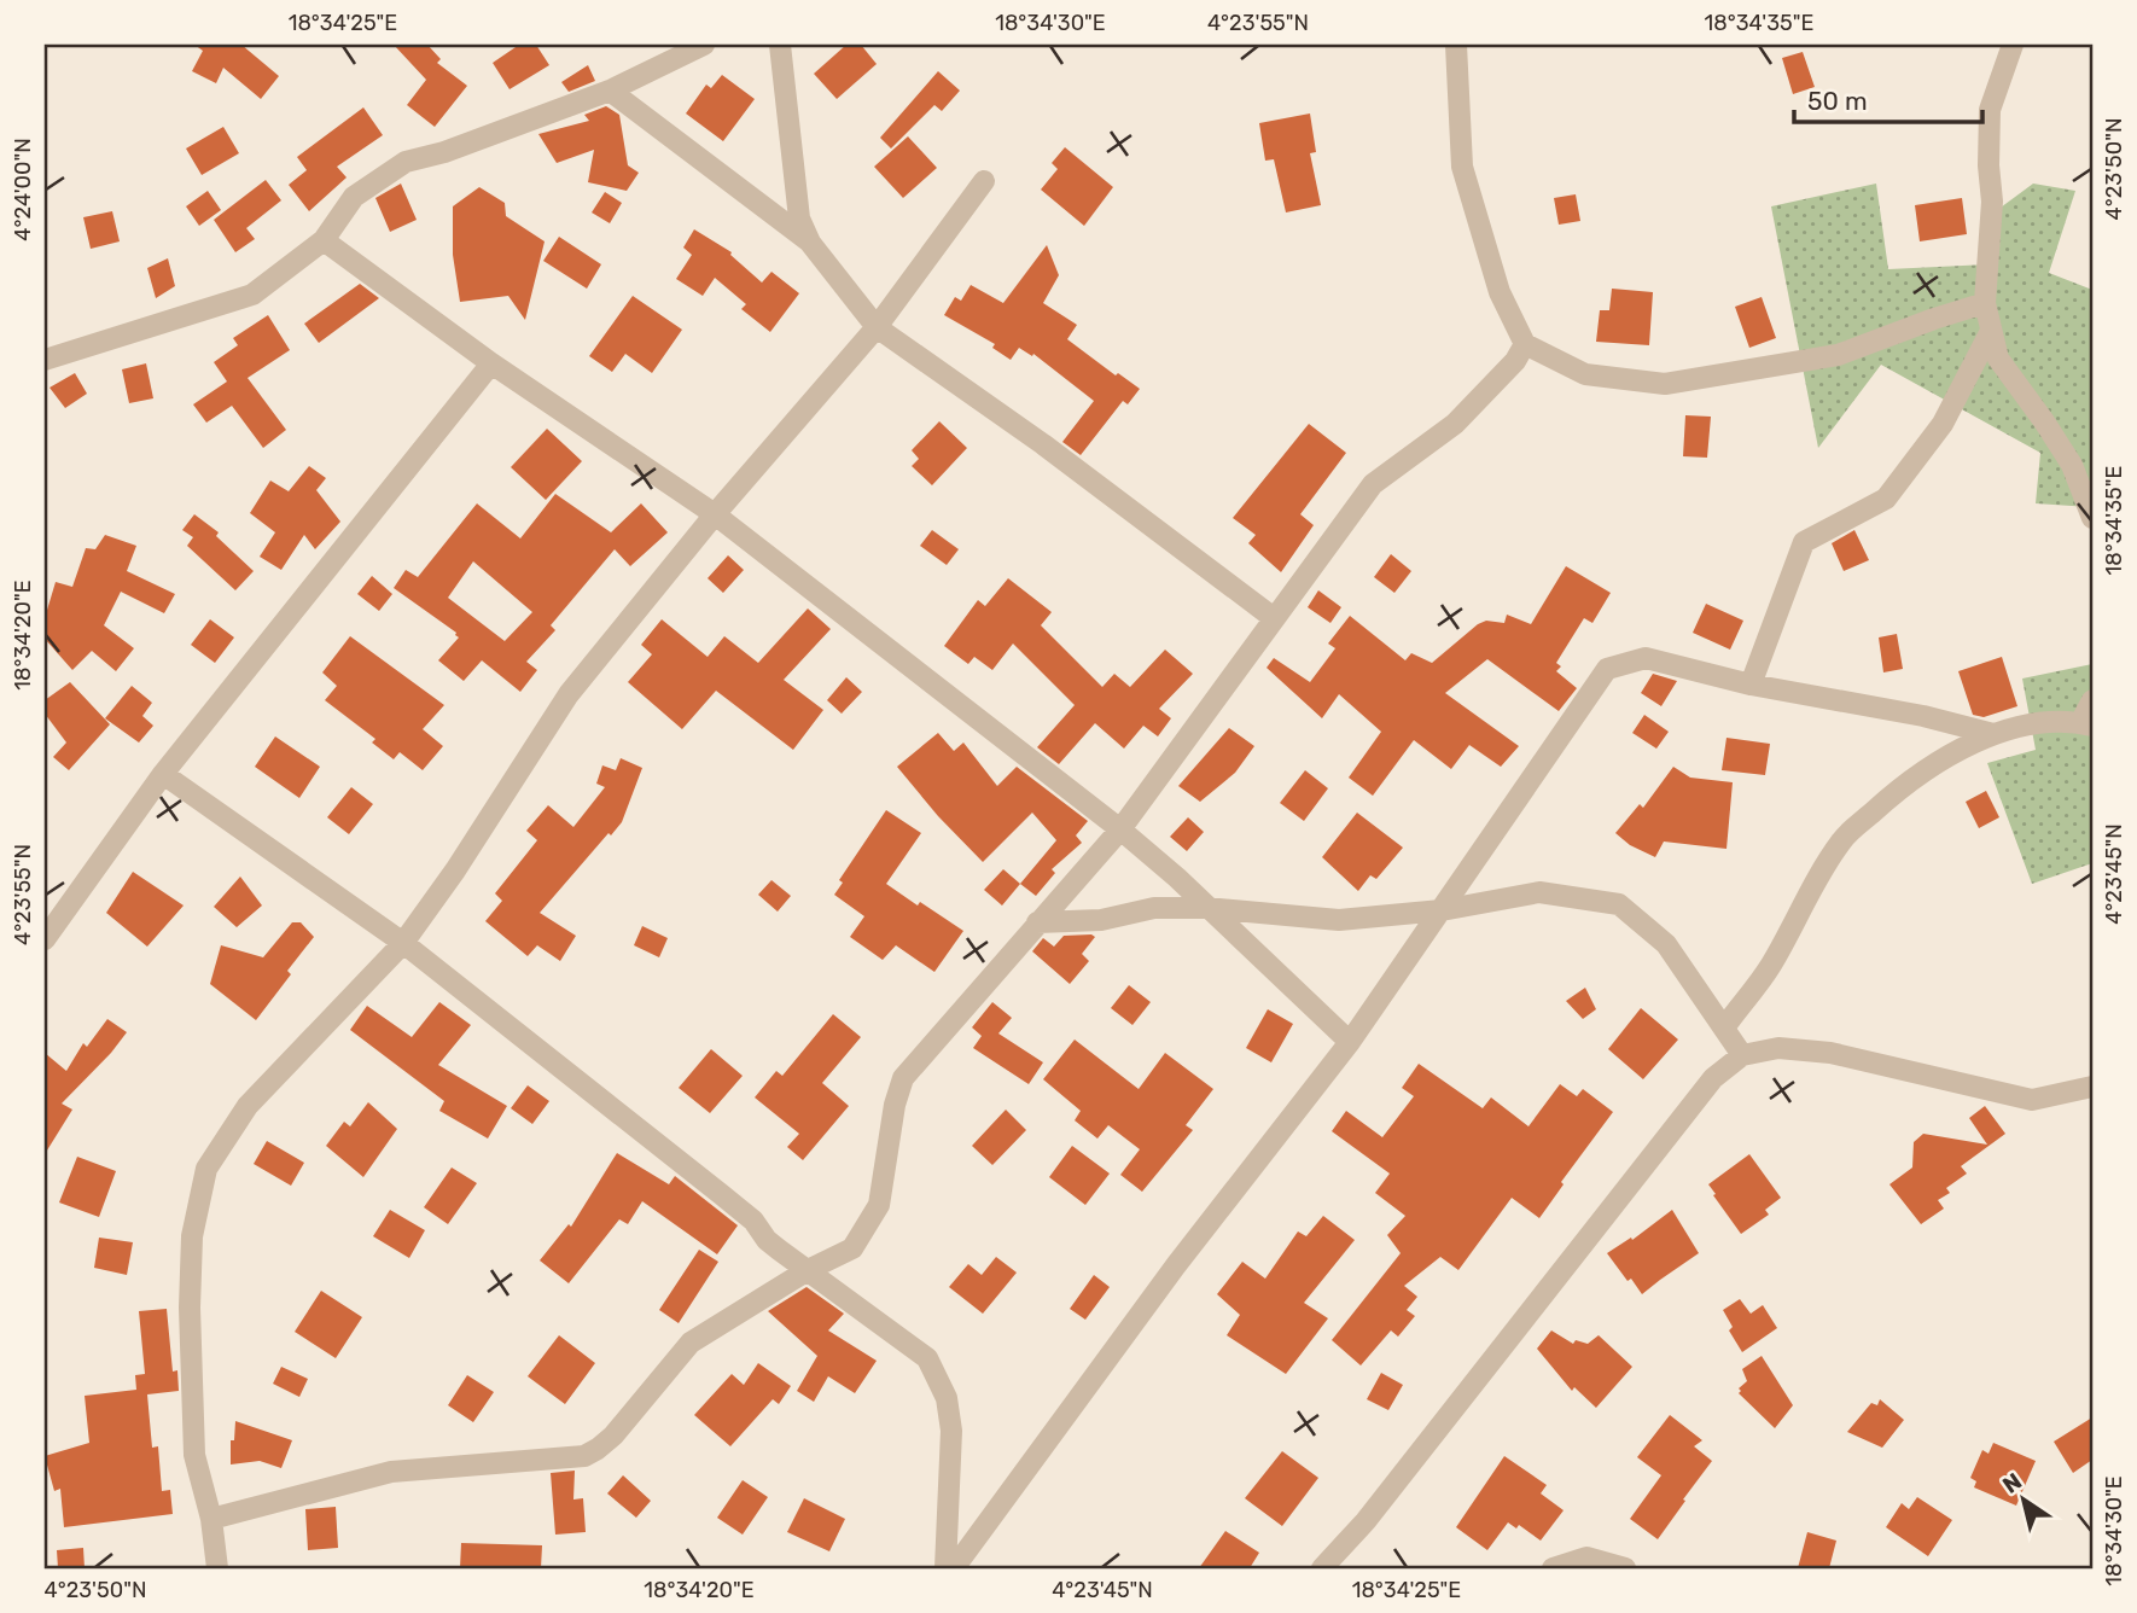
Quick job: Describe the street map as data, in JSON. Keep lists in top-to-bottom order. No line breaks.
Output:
{"scale_bar":"50 m","north":"top left","coordinates":["18°34'25\"E","18°34'30\"E","4°23'55\"N","18°34'35\"E","4°23'50\"N","4°24'00\"N","18°34'20\"E","4°23'45\"N"]}
